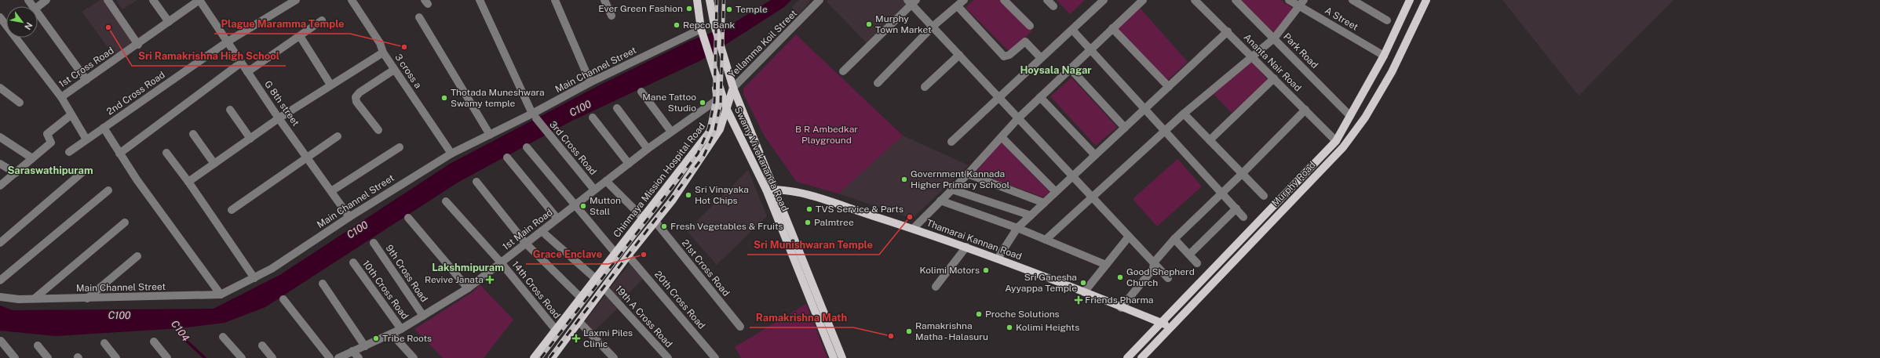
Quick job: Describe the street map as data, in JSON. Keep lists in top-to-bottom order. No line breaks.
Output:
{"streets":{"main road":["Swamy Vivekananda Road","Chinmaya Mission Hospital Road","Murphy Road","Thamarai Kannan Road"],"street":["A Street","Yellamma Koil Street","Park Road","Ananta Nair Road","1st Cross Road","Main Channel Street","3 cross a","2nd Cross Road","G 8th street","3rd Cross Road","1st Main Road","21st Cross Road","9th Cross Road","10th Cross Road","14th Cross Road","20th Cross Road","19th A Cross Road"]},"crossings":[["A Street","Murphy Road"],["Yellamma Koil Street","Swamy Vivekananda Road"],["Yellamma Koil Street","Chinmaya Mission Hospital Road"],["Park Road","Murphy Road"],["Ananta Nair Road","Murphy Road"],["1st Cross Road","G 8th street"],["Main Channel Street","3 cross a"],["Main Channel Street","G 8th street"],["Main Channel Street","3rd Cross Road"],["Main Channel Street","Swamy Vivekananda Road"],["2nd Cross Road","G 8th street"],["3rd Cross Road","1st Main Road"],["Swamy Vivekananda Road","Chinmaya Mission Hospital Road"],["Swamy Vivekananda Road","Thamarai Kannan Road"],["Chinmaya Mission Hospital Road","1st Main Road"],["Chinmaya Mission Hospital Road","21st Cross Road"],["Chinmaya Mission Hospital Road","14th Cross Road"],["Chinmaya Mission Hospital Road","20th Cross Road"],["Chinmaya Mission Hospital Road","19th A Cross Road"],["Murphy Road","Thamarai Kannan Road"],["1st Main Road","9th Cross Road"],["1st Main Road","10th Cross Road"],["1st Main Road","14th Cross Road"]],"districts":["Hoysala Nagar","Saraswathipuram","Lakshmipuram"],"water":["C100","C104"],"parks":["B R Ambedkar Playground"],"places":{"other":["Ever Green Fashion","Temple","Murphy Town Market","Repco Bank","Sri Ramakrishna High School","Plague Maramma Temple","Thotada Muneshwara Swamy temple","Mane Tattoo Studio","Government Kannada Higher Primary School","Sri Vinayaka Hot Chips","Mutton Stall","TVS Service & Parts","Sri Munishwaran Temple","Palmtree","Fresh Vegetables & Fruits","Grace Enclave","Kolimi Motors","Good Shepherd Church","Sri Ganesha Ayyappa Temple","Proche Solutions","Kolimi Heights","Ramakrishna Matha - Halasuru","Ramakrishna Math","Tribe Roots"],"health":["Revive Janata","Friends Pharma","Laxmi Piles Clinic"]},"north":"bottom right"}
